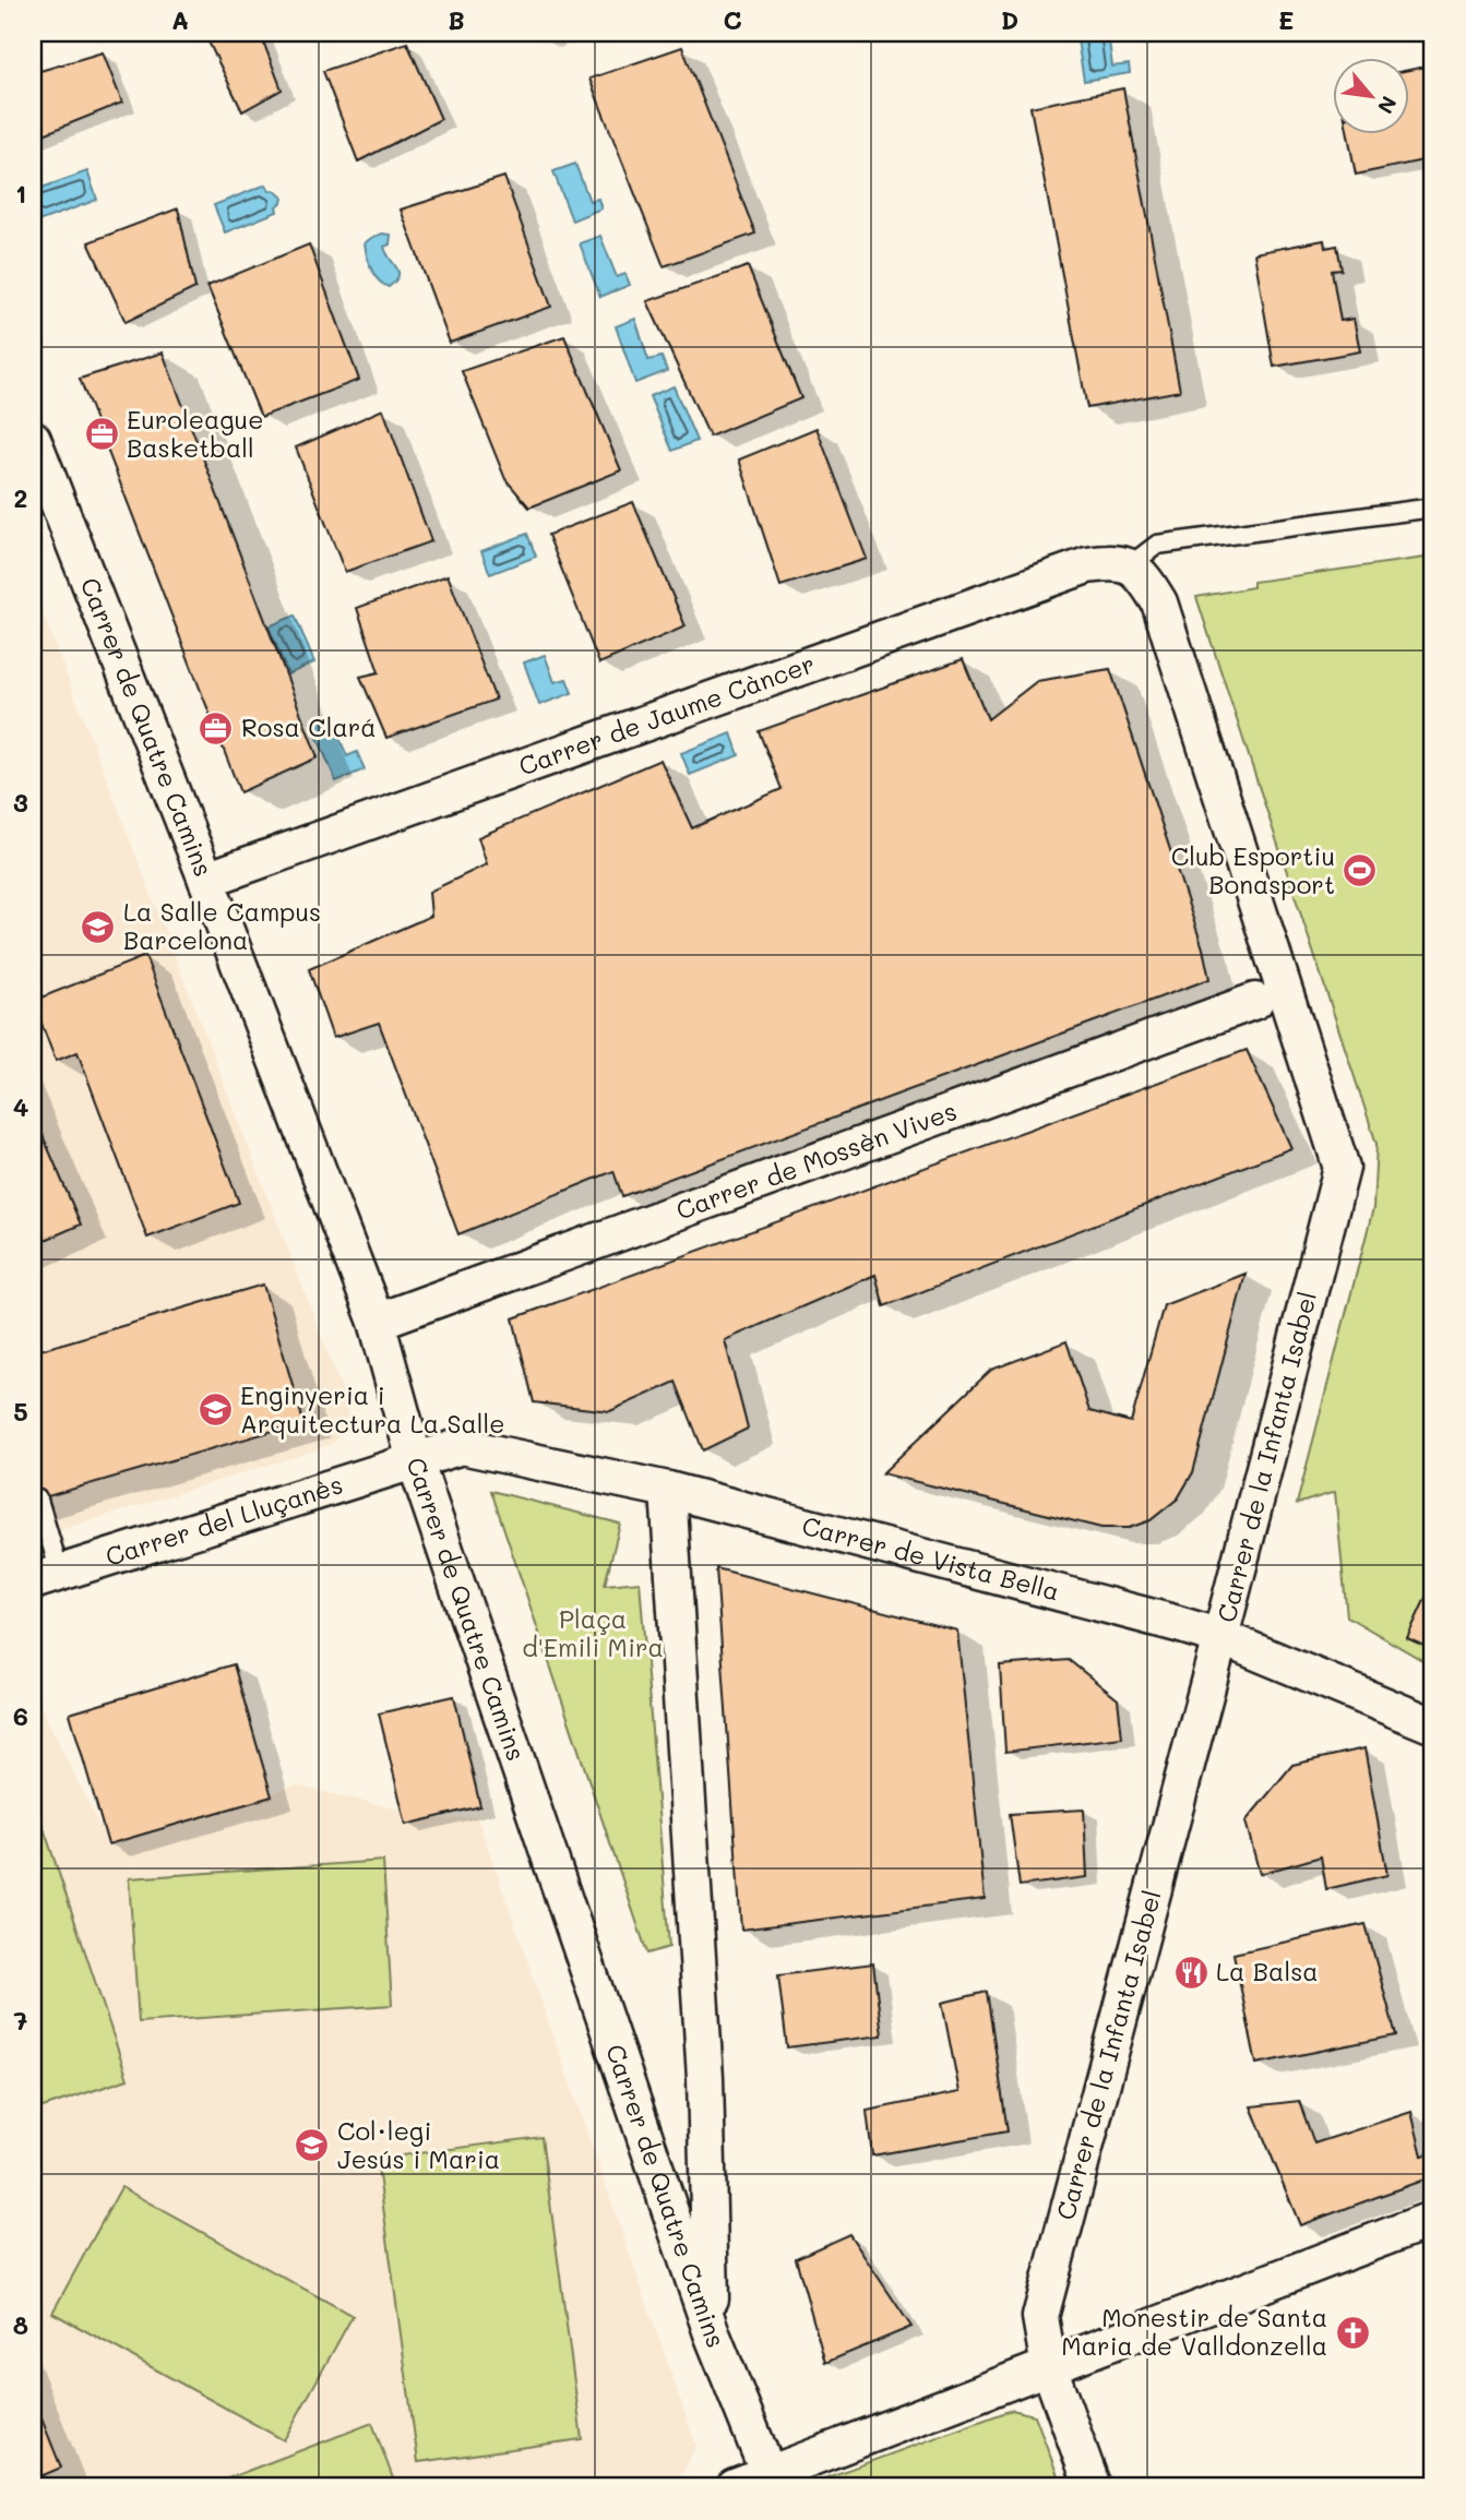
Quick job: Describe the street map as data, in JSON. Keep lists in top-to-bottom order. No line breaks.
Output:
{"streets":{"street":["Carrer de Jaume Càncer","Carrer de Quatre Camins","Carrer de Mossèn Vives","Carrer de la Infanta Isabel","Carrer del Lluçanès","Carrer de Vista Bella"]},"crossings":[["Carrer de Jaume Càncer","Carrer de Quatre Camins"],["Carrer de Jaume Càncer","Carrer de la Infanta Isabel"],["Carrer de Quatre Camins","Carrer de Mossèn Vives"],["Carrer de Quatre Camins","Carrer del Lluçanès"],["Carrer de Quatre Camins","Carrer de Vista Bella"],["Carrer de la Infanta Isabel","Carrer de Vista Bella"],["Carrer del Lluçanès","Carrer de Vista Bella"]],"parks":["Plaça d'Emili Mira"],"places":{"office":["Euroleague Basketball","Rosa Clará"],"sports":["Club Esportiu Bonasport"],"school or university":["La Salle Campus Barcelona","Enginyeria i Arquitectura La Salle","Col·legi Jesús i Maria"],"restaurant":["La Balsa"],"church":["Monestir de Santa Maria de Valldonzella"]},"north":"bottom right","grid":{"columns":["A","B","C","D","E"],"rows":["1","2","3","4","5","6","7","8"]}}
